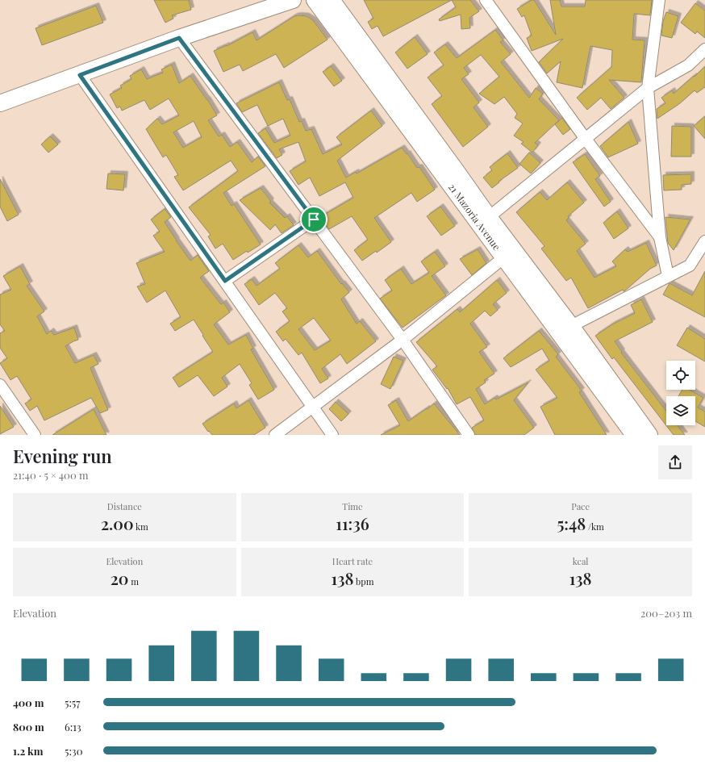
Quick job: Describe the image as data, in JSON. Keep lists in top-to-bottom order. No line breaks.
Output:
{"streets":{"main road":["21 Mazoria Avenue"]},"page":{"heading":["Evening run","21:40 · 5 × 400 m"],"stats":[["Distance","2.00 km"],["Time","11:36"],["Pace","5:48 /km"],["Elevation","20 m"],["Heart rate","138 bpm"],["kcal","138"]],"chart":["Elevation","200–203 m"],"list":[{"name":"400 m","note":"5:57"},{"name":"800 m","note":"6:13"},{"name":"1.2 km","note":"5:30"}]}}
